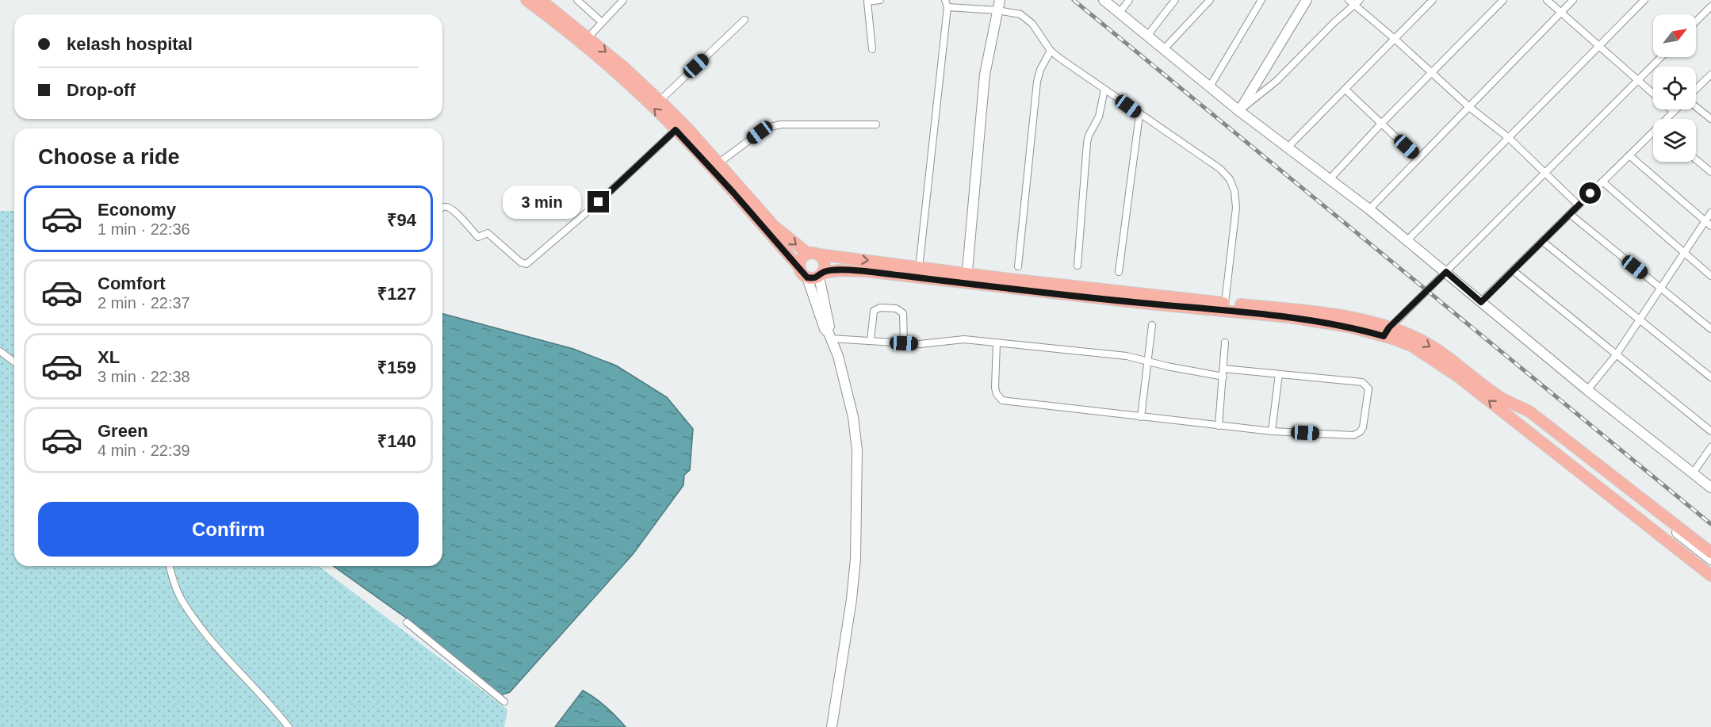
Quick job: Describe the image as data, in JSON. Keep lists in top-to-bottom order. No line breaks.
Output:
{"north":"top right","page":{"banner":["kelash hospital","Drop-off"],"heading":"Choose a ride","bubble":"3 min","list":[{"name":"Economy","note":"1 min · 22:36","value":"₹94"},{"name":"Comfort","note":"2 min · 22:37","value":"₹127"},{"name":"XL","note":"3 min · 22:38","value":"₹159"},{"name":"Green","note":"4 min · 22:39","value":"₹140"}],"buttons":"Confirm"}}
